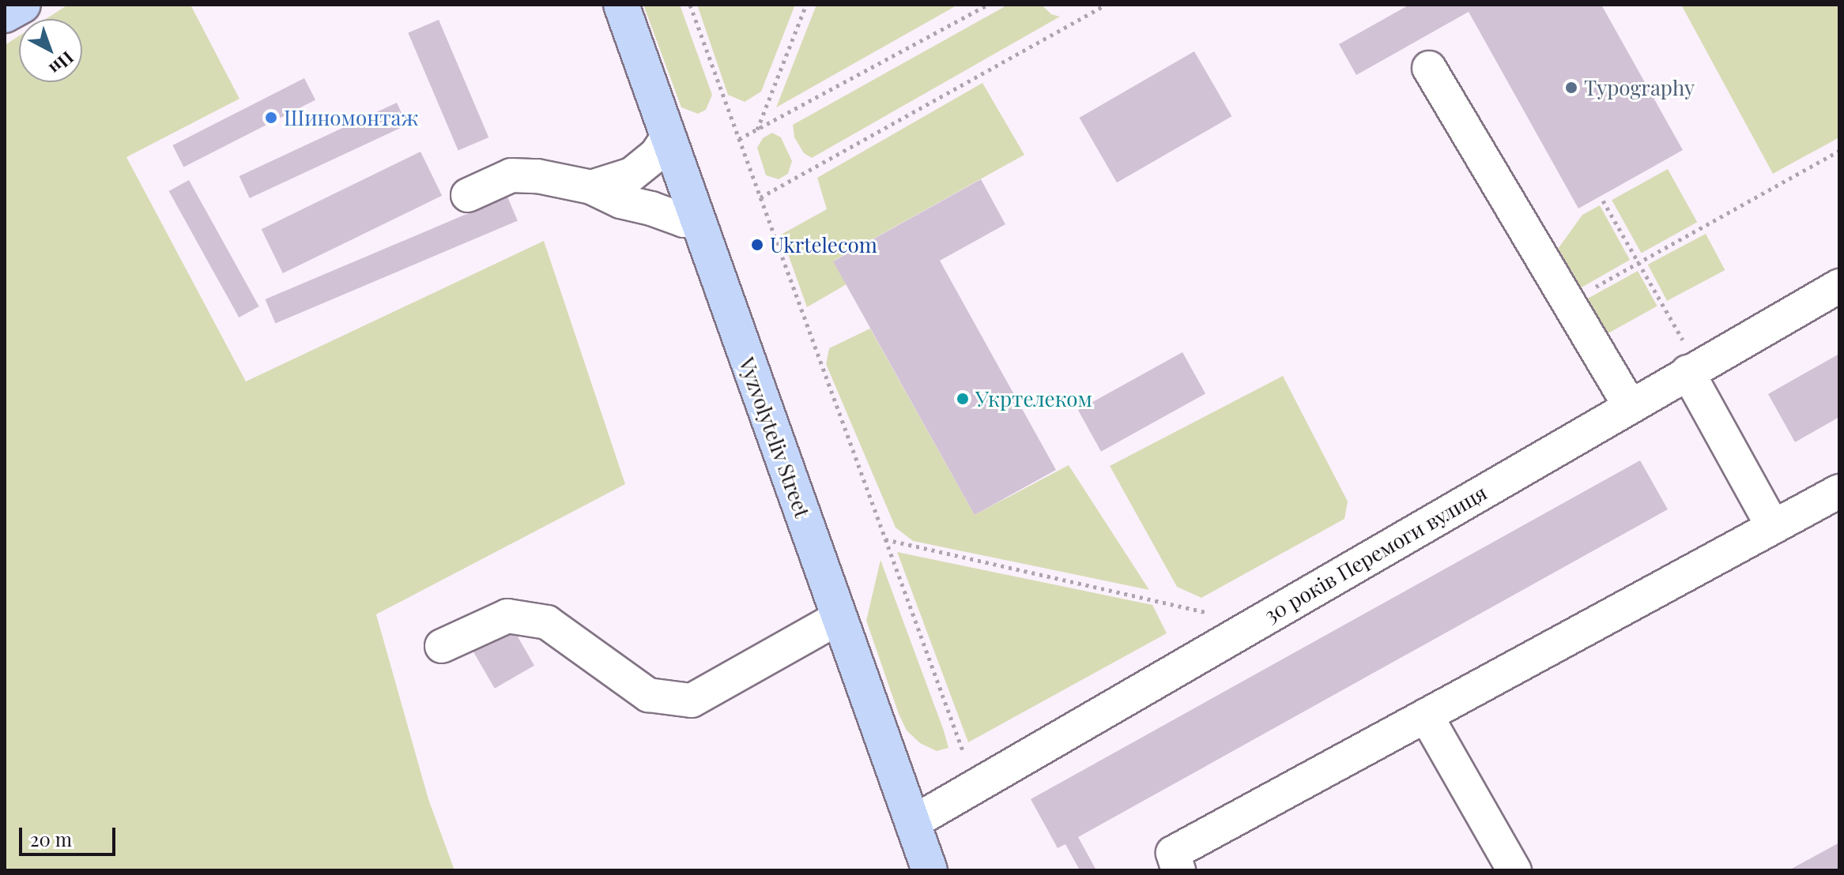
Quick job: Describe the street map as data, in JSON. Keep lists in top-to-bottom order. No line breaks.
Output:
{"streets":{"main road":["Vyzvolyteliv Street"],"street":["30 років Перемоги вулиця"]},"crossings":[["Vyzvolyteliv Street","30 років Перемоги вулиця"]],"places":["Typography","Шиномонтаж","Ukrtelecom","Укртелеком"],"scale_bar":"20 m","north":"bottom right"}
